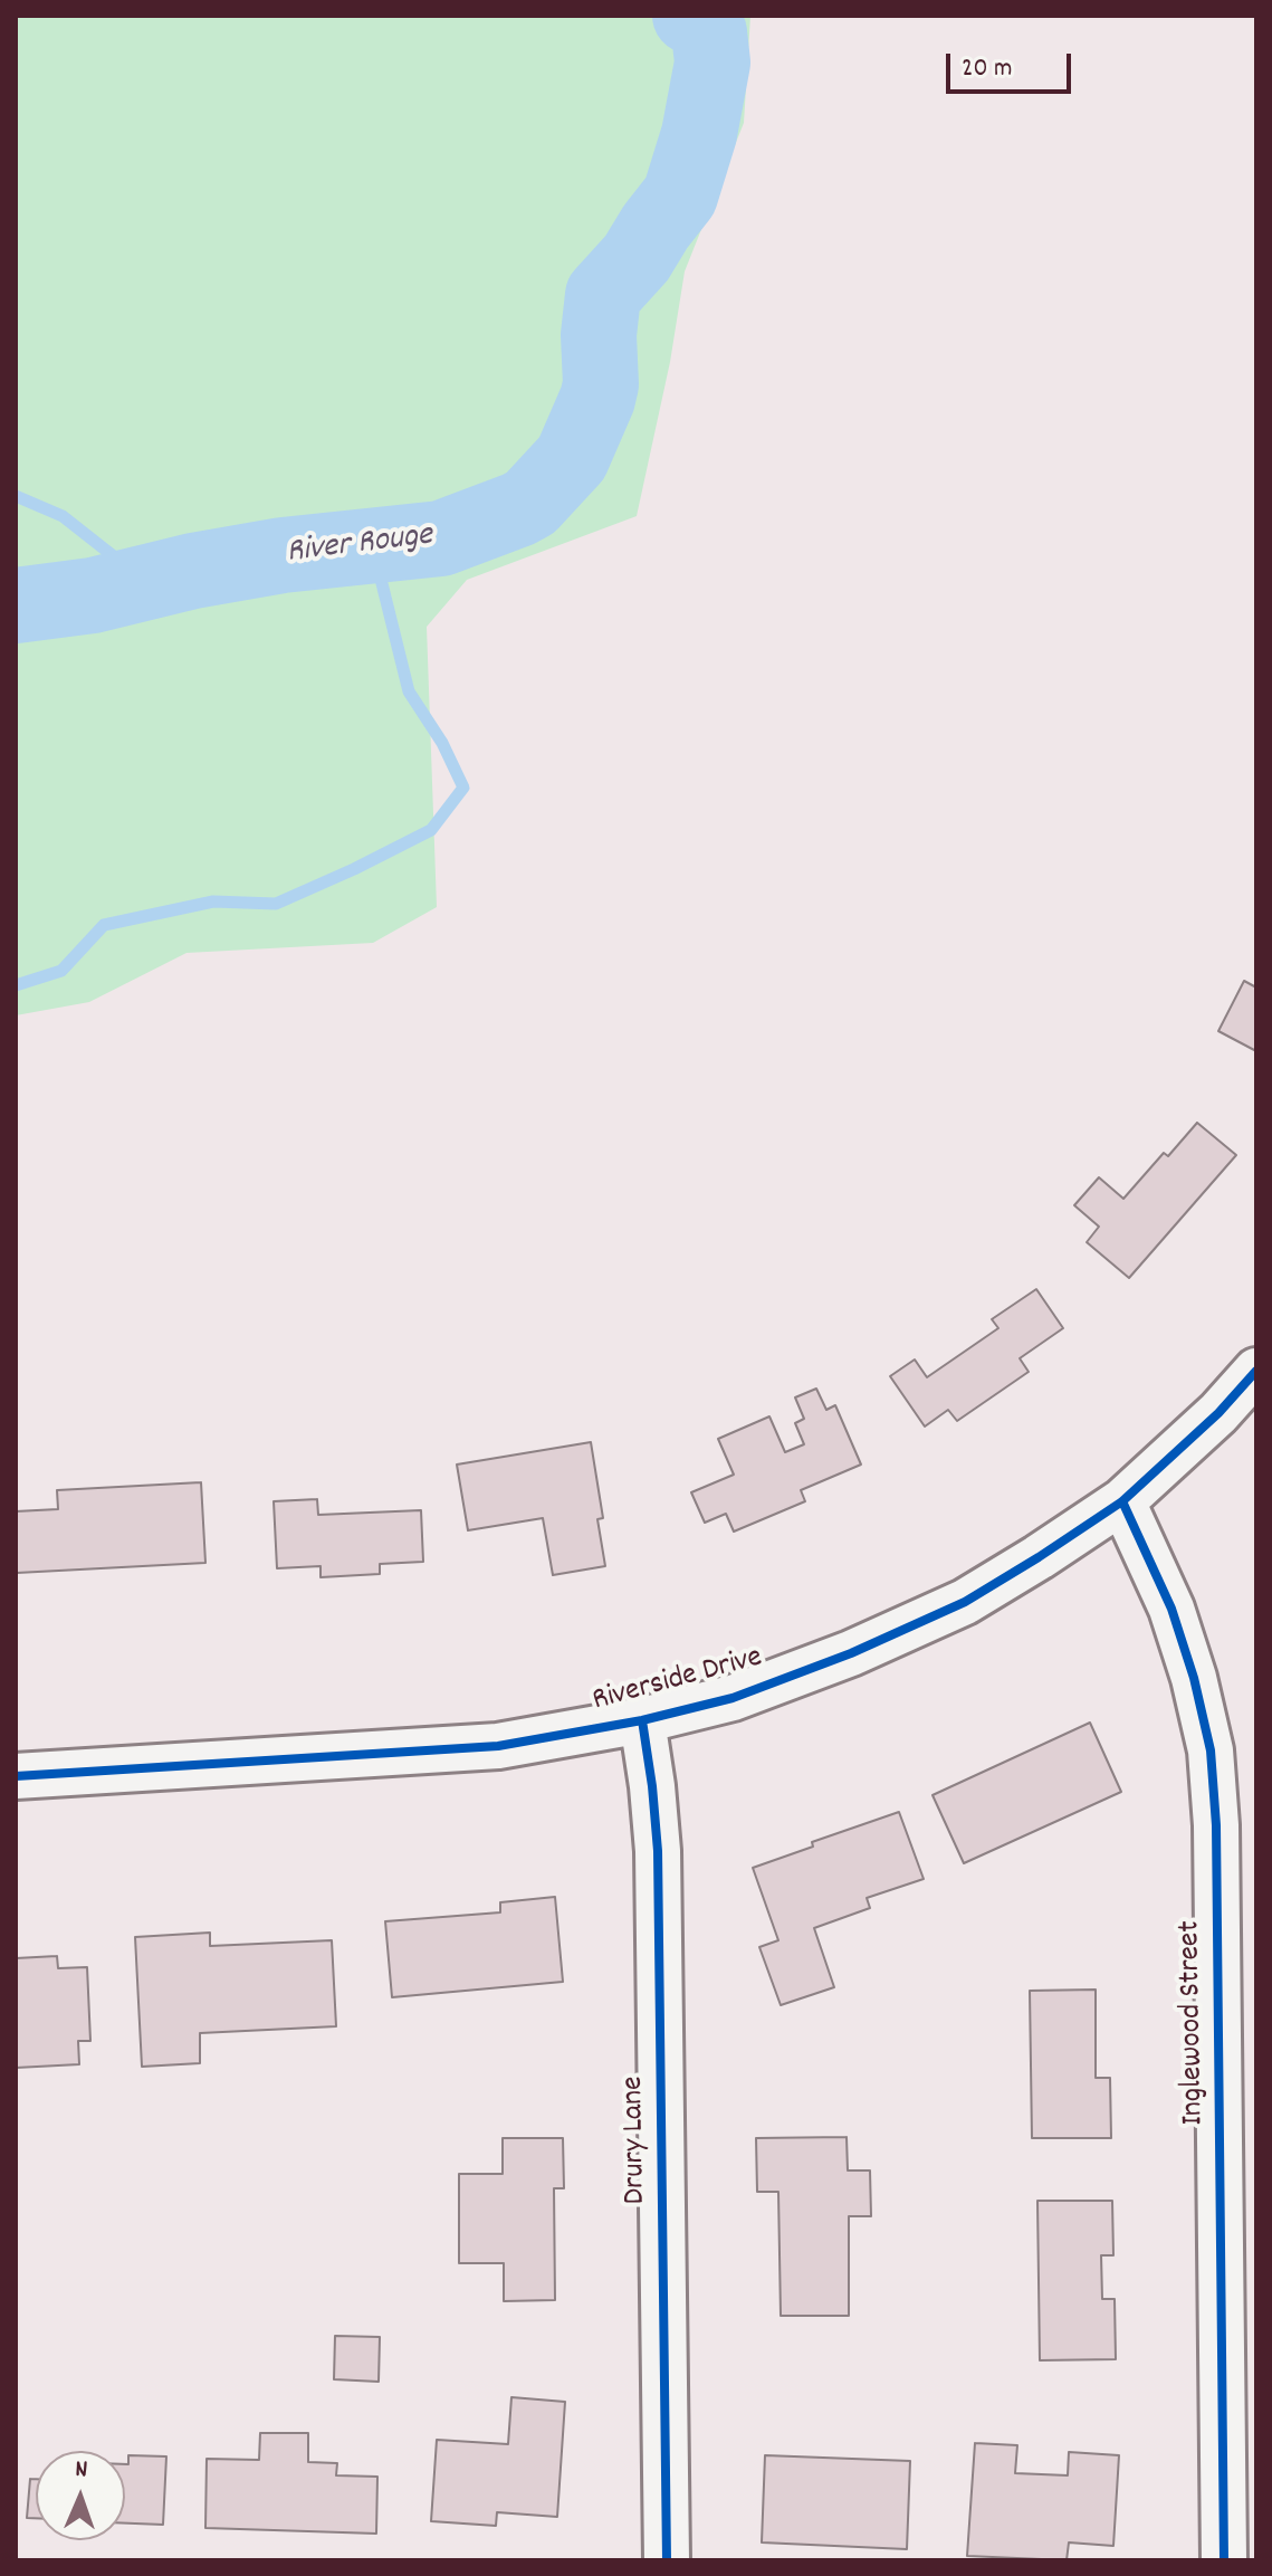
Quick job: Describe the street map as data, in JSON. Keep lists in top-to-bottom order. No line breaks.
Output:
{"streets":{"street":["Riverside Drive","Inglewood Street","Drury Lane"]},"crossings":[["Riverside Drive","Inglewood Street"],["Riverside Drive","Drury Lane"]],"water":["River Rouge"],"scale_bar":"20 m","north":"top"}
